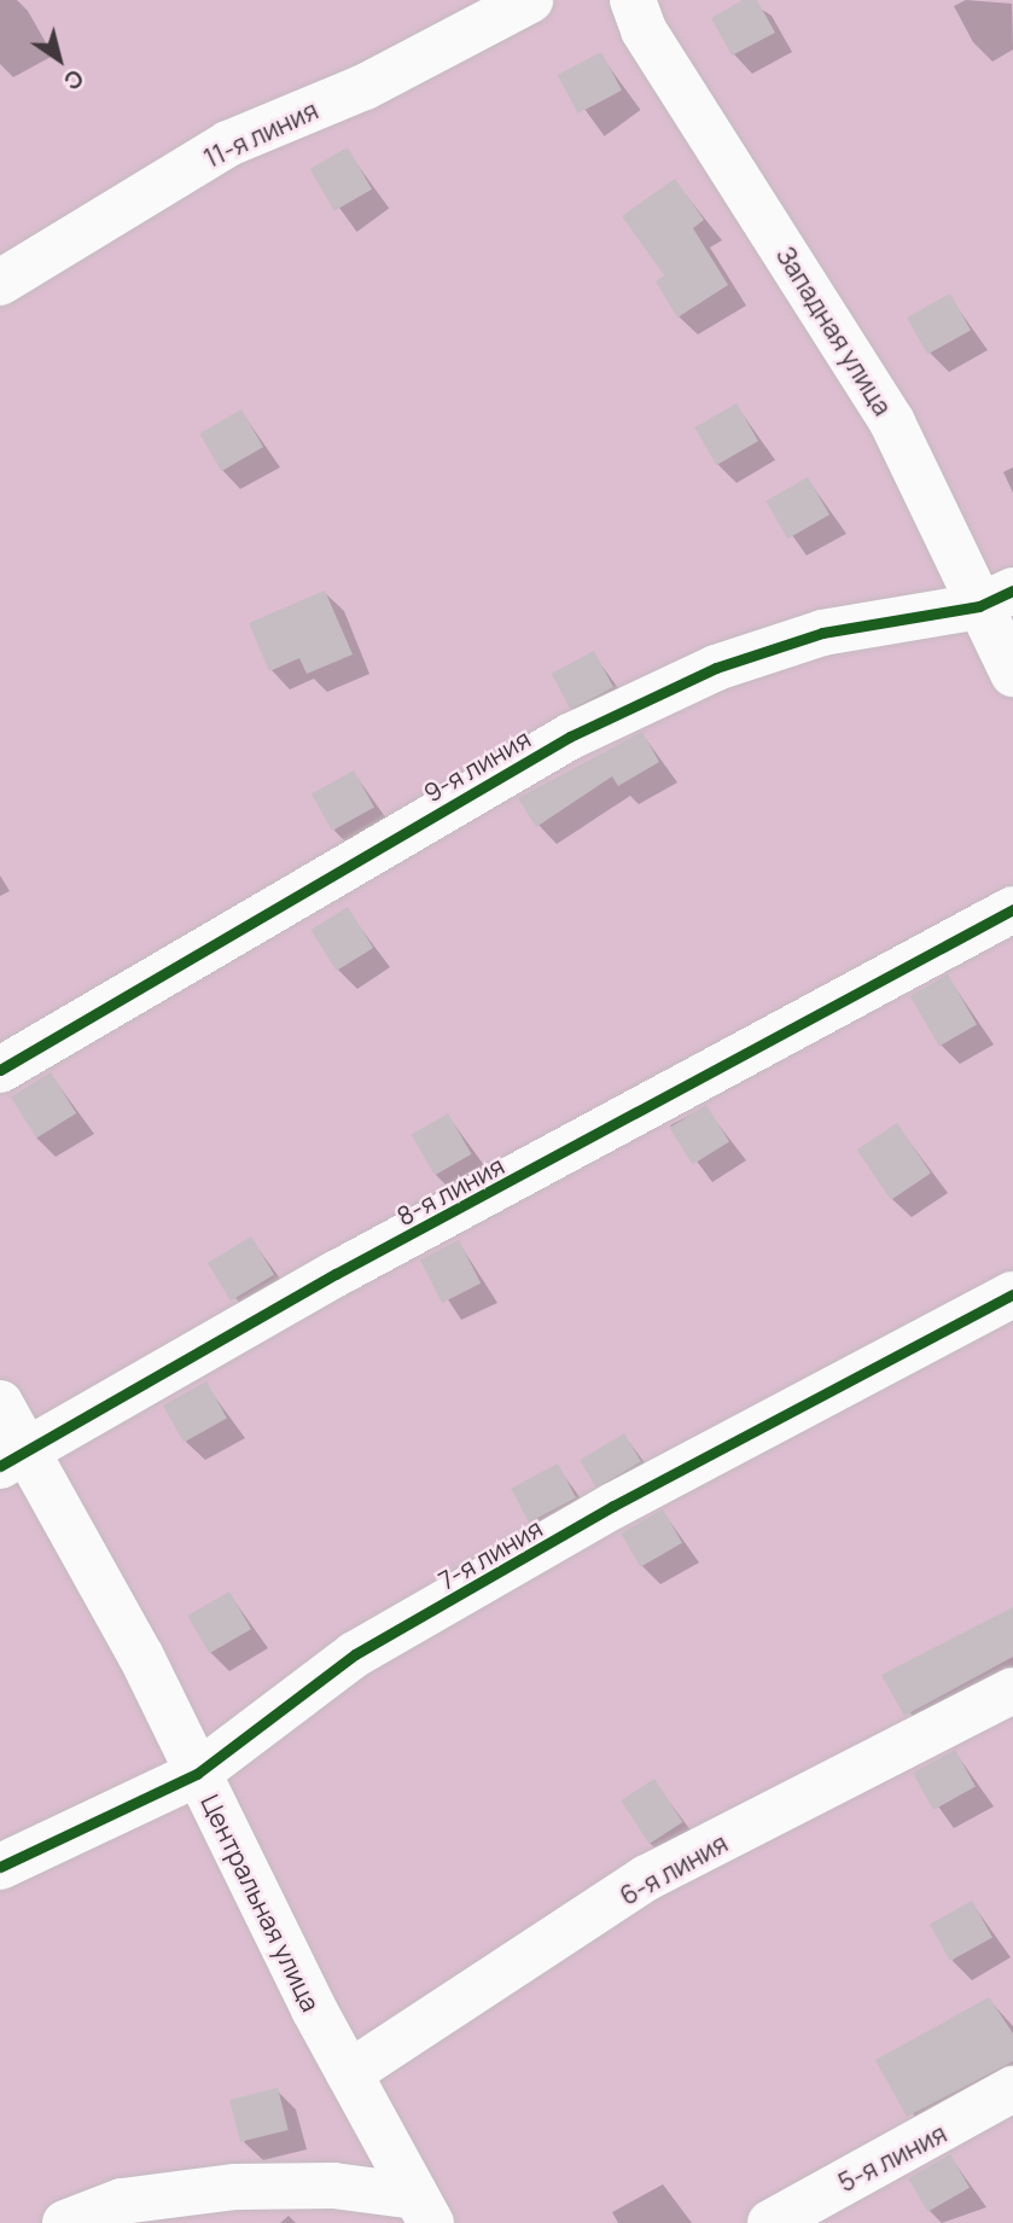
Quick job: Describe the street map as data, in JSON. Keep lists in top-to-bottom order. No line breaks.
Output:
{"streets":{"street":["11-я линия","Западная улица","9-я линия","8-я линия","7-я линия","6-я линия","Центральная улица","5-я линия"]},"crossings":[["Западная улица","9-я линия"],["8-я линия","Центральная улица"],["7-я линия","Центральная улица"],["6-я линия","Центральная улица"]],"north":"bottom right"}
